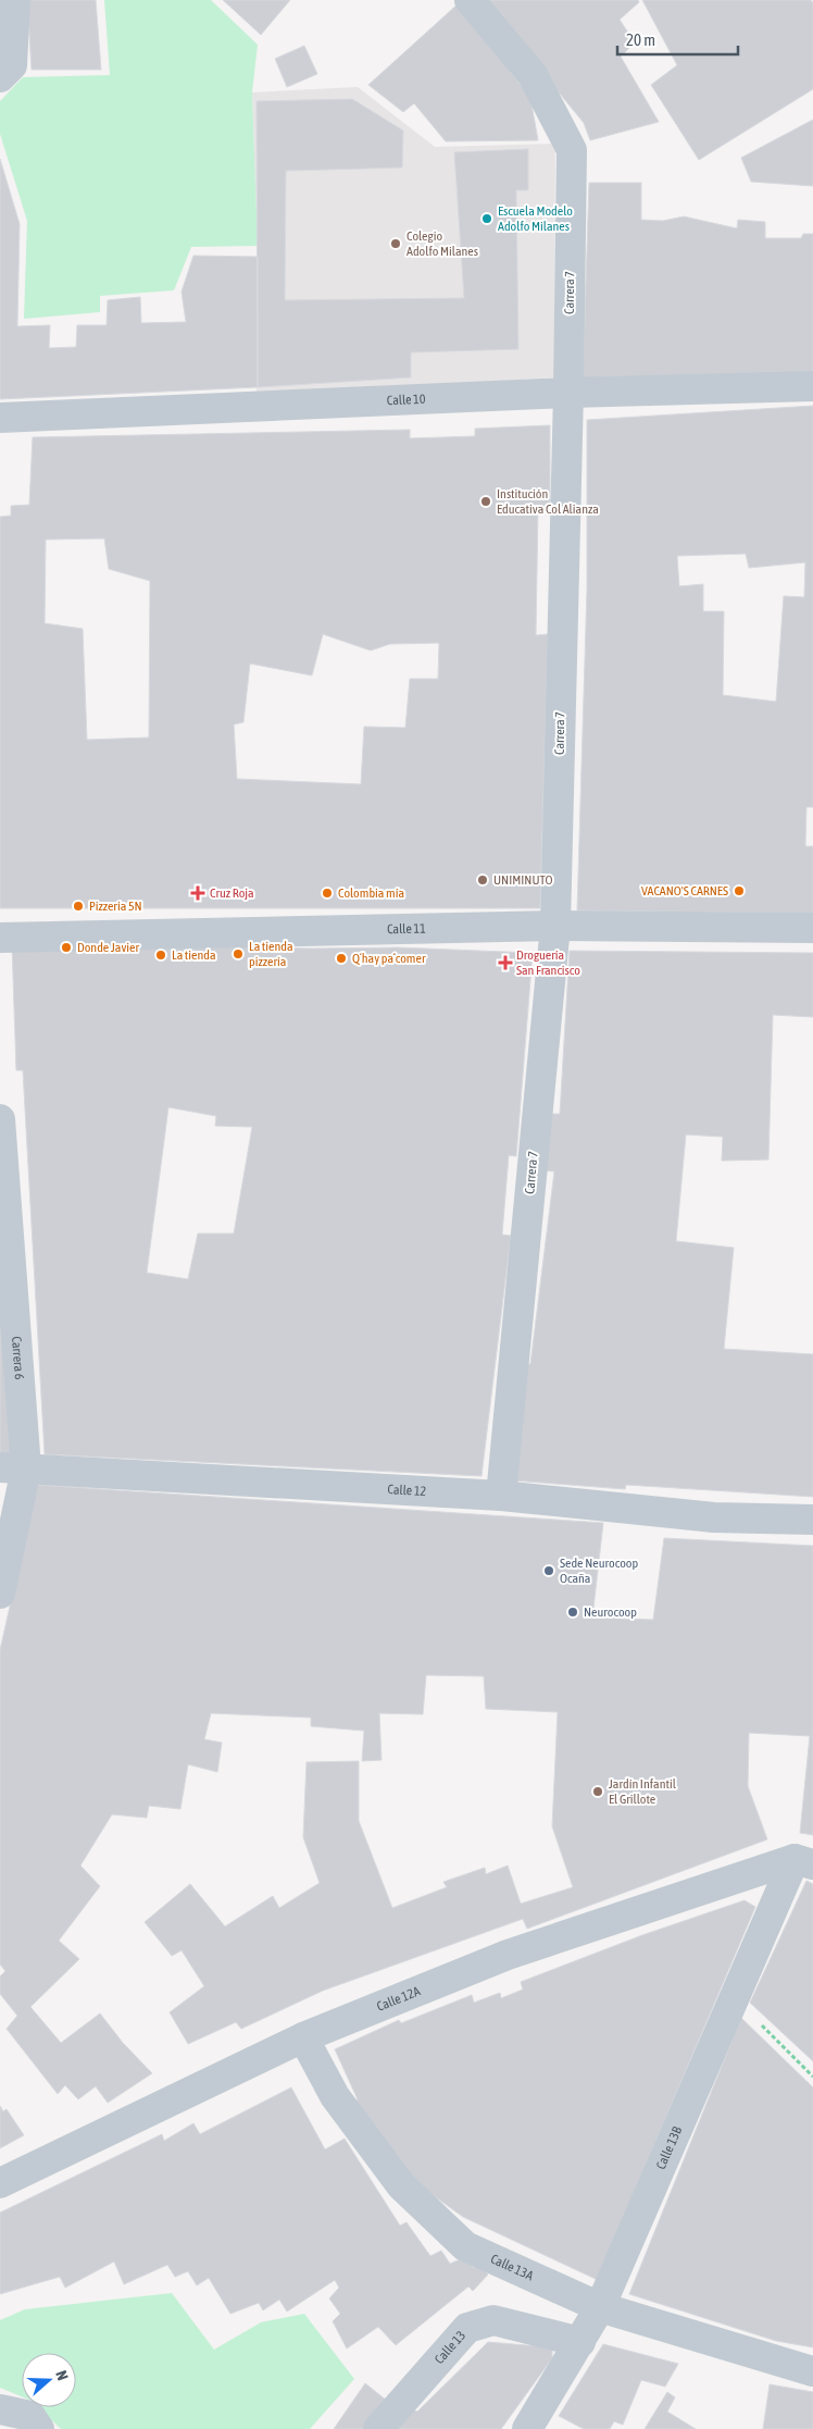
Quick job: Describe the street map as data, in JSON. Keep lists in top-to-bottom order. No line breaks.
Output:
{"streets":{"street":["Carrera 7","Calle 10","Calle 11","Carrera 6","Calle 12","Calle 12A","Calle 13B","Calle 13A","Calle 13"]},"crossings":[["Carrera 7","Calle 10"],["Carrera 7","Calle 11"],["Carrera 7","Calle 12"],["Carrera 6","Calle 12"],["Calle 12A","Calle 13B"],["Calle 12A","Calle 13A"],["Calle 13B","Calle 13A"],["Calle 13B","Calle 13"]],"places":{"other":["Escuela Modelo Adolfo Milanes","Colegio Adolfo Milanes","Institución Educativa Col Alianza","UNIMINUTO","VACANO'S CARNES","Colombia mía","Pizzería 5N","Donde Javier","La tienda pizzería","La tienda","Q´hay pa´comer","Sede Neurocoop Ocaña","Neurocoop","Jardín Infantil El Grillote"],"health":["Cruz Roja","Droguería San Francisco"]},"scale_bar":"20 m","north":"right"}
